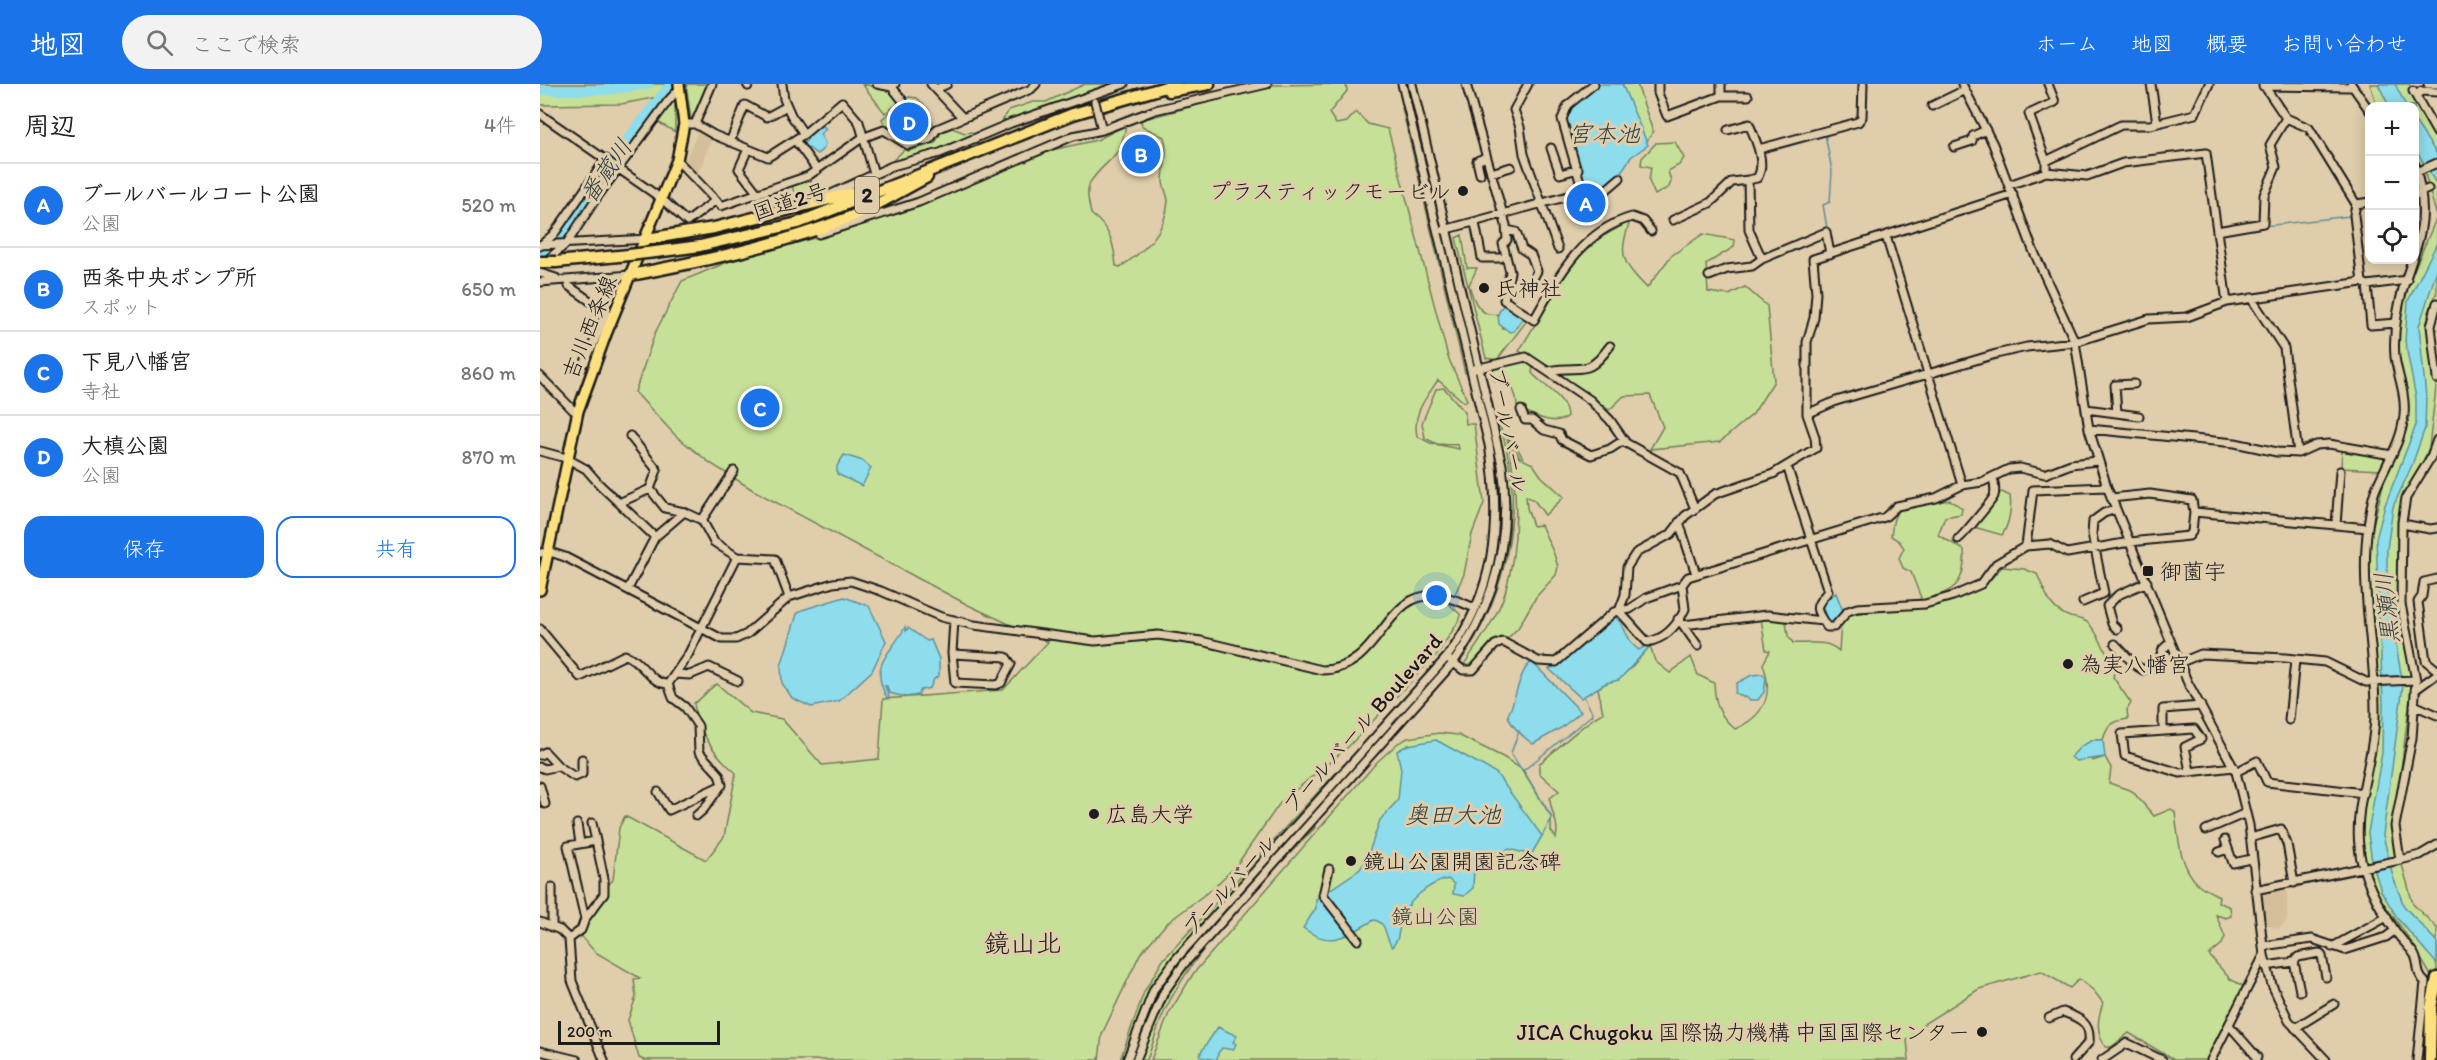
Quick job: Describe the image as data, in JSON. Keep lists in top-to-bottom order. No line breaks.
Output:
{"streets":{"highway":["2","国道2号"],"main road":["吉川西条線"],"street":["ブールバール","ブールバール Boulevard"]},"districts":["鏡山北"],"water":["宮本池","番蔵川","黒瀬川","奥田大池"],"parks":["鏡山公園"],"places":{"other":["プラスティックモービル","氏神社","為実八幡宮","広島大学","鏡山公園開園記念碑","JICA Chugoku 国際協力機構 中国国際センター"],"transit":["御薗宇"]},"scale_bar":"200 m","page":{"header":"地図","search":"ここで検索","nav":["ホーム","地図","概要","お問い合わせ"],"heading":["周辺","4件"],"pins":["D","B","A","C"],"map_buttons":["+","−"],"list":[{"mark":"A","name":"ブールバールコート公園","note":"公園","value":"520 m"},{"mark":"B","name":"西条中央ポンプ所","note":"スポット","value":"650 m"},{"mark":"C","name":"下見八幡宮","note":"寺社","value":"860 m"},{"mark":"D","name":"大槙公園","note":"公園","value":"870 m"}],"buttons":["保存","共有"],"scale":"200 m"}}
